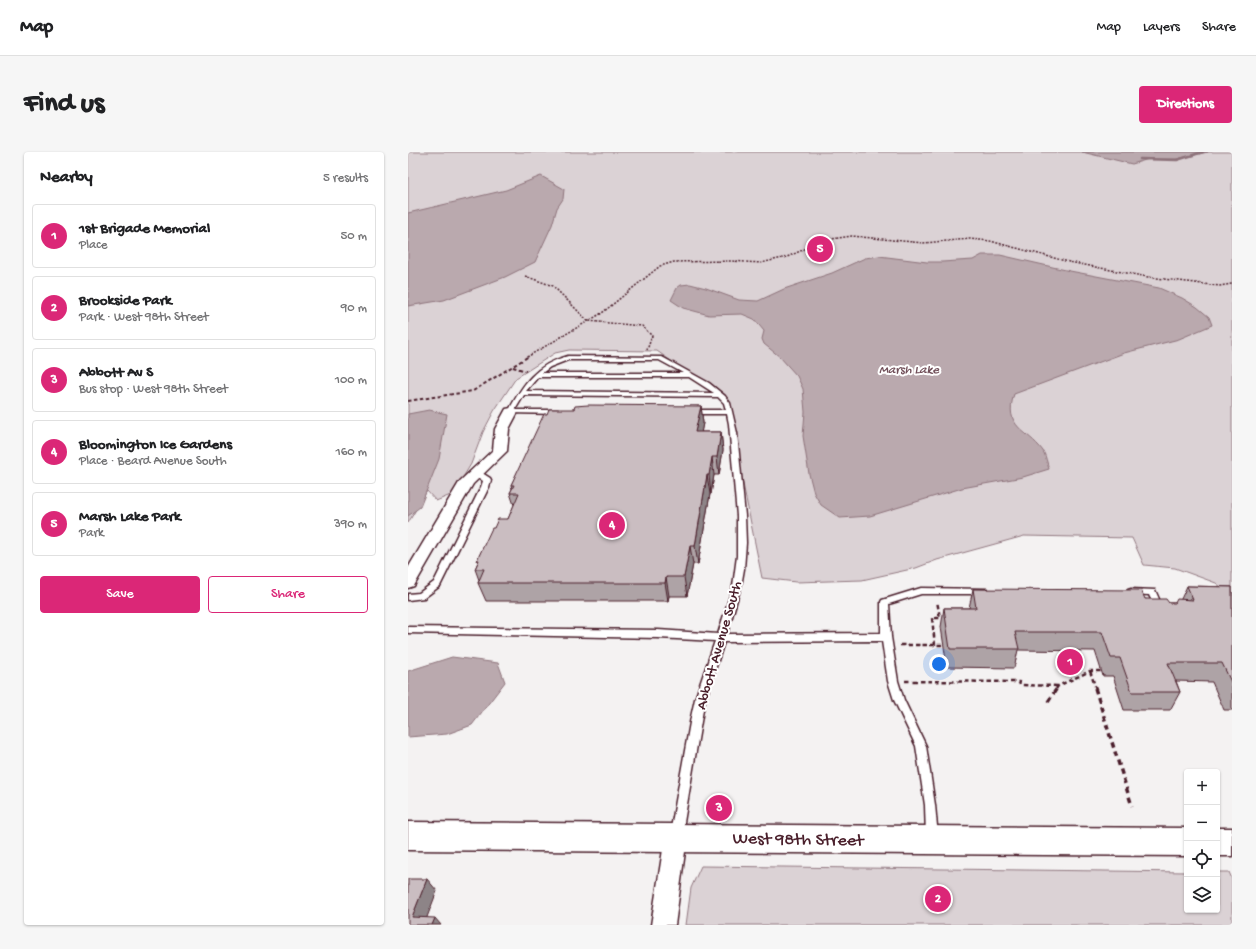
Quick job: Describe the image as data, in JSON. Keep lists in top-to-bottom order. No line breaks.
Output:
{"streets":{"street":["Abbott Avenue South","West 98th Street"]},"crossings":[["Abbott Avenue South","West 98th Street"]],"water":["Marsh Lake"],"page":{"header":"Map","nav":["Map","Layers","Share"],"buttons":["Directions",["Save","Share"]],"title":"Find us","heading":["Nearby","5 results"],"list":[{"mark":"1","name":"1st Brigade Memorial","note":"Place","value":"50 m"},{"mark":"2","name":"Brookside Park","note":"Park · West 98th Street","value":"90 m"},{"mark":"3","name":"Abbott Av S","note":"Bus stop · West 98th Street","value":"100 m"},{"mark":"4","name":"Bloomington Ice Gardens","note":"Place · Beard Avenue South","value":"160 m"},{"mark":"5","name":"Marsh Lake Park","note":"Park","value":"390 m"}],"pins":["5","4","1","3","2"],"map_buttons":["+","−"]}}
